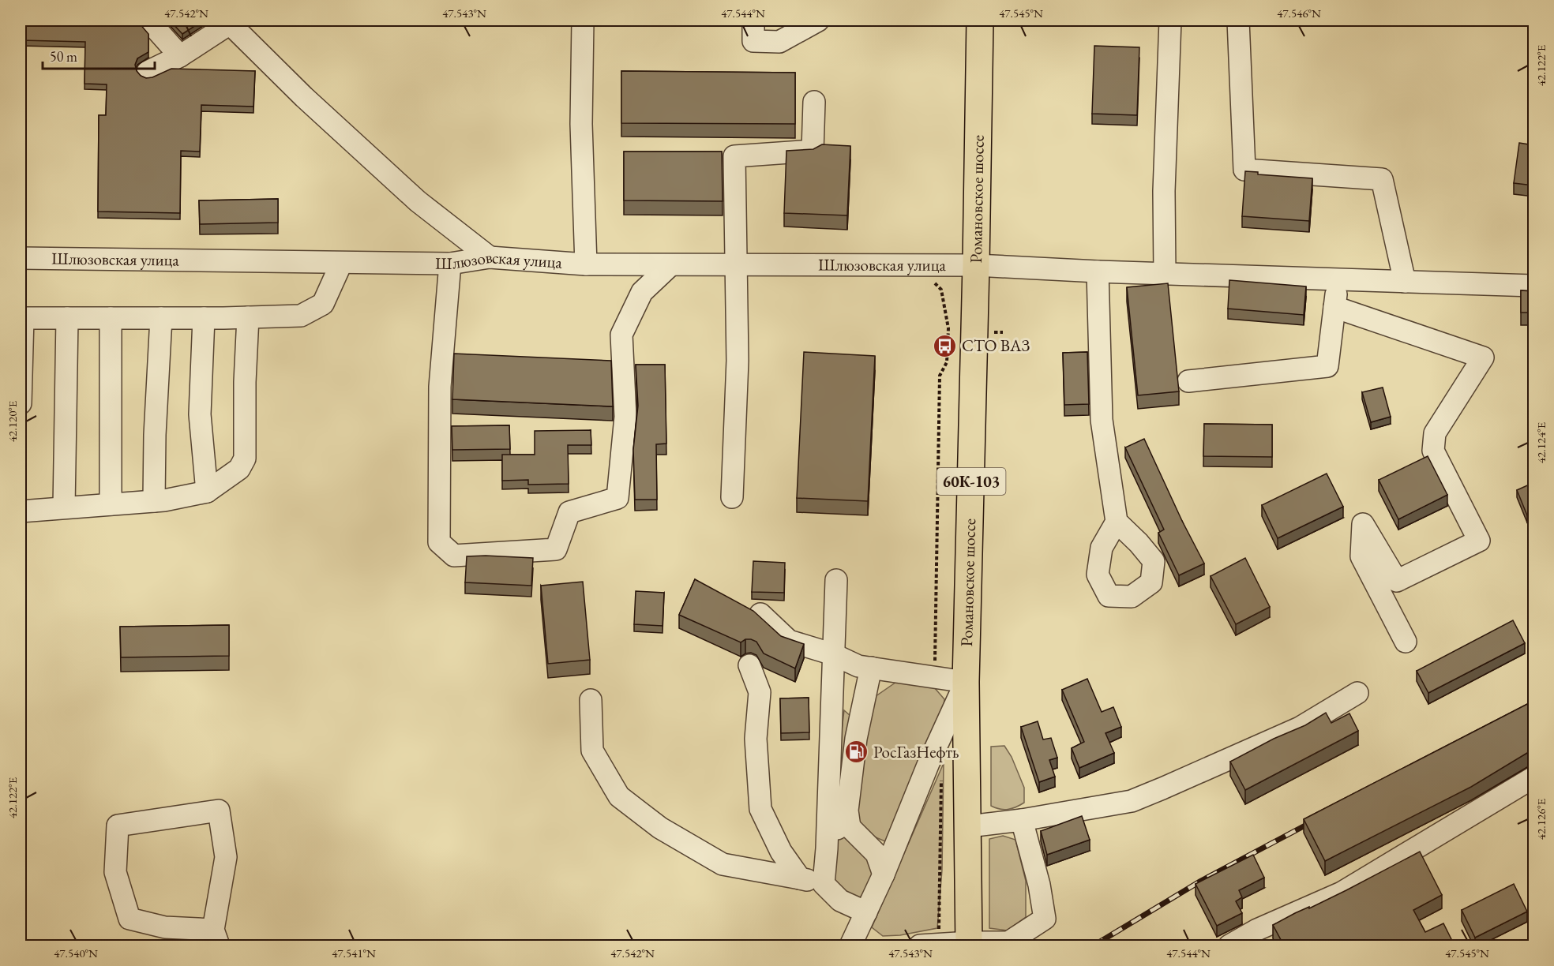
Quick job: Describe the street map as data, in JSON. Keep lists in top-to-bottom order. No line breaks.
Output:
{"streets":{"main road":["Романовское шоссе","60К-103"],"street":["Шлюзовская улица"]},"crossings":[["Романовское шоссе","Шлюзовская улица"]],"places":{"bus stop":["СТО ВАЗ"],"fuel station":["РосГазНефть"]},"scale_bar":"50 m","coordinates":["47.542°N","47.543°N","47.544°N","47.545°N","47.546°N","42.122°E","42.120°E","42.124°E","42.126°E","47.540°N","47.541°N"]}
